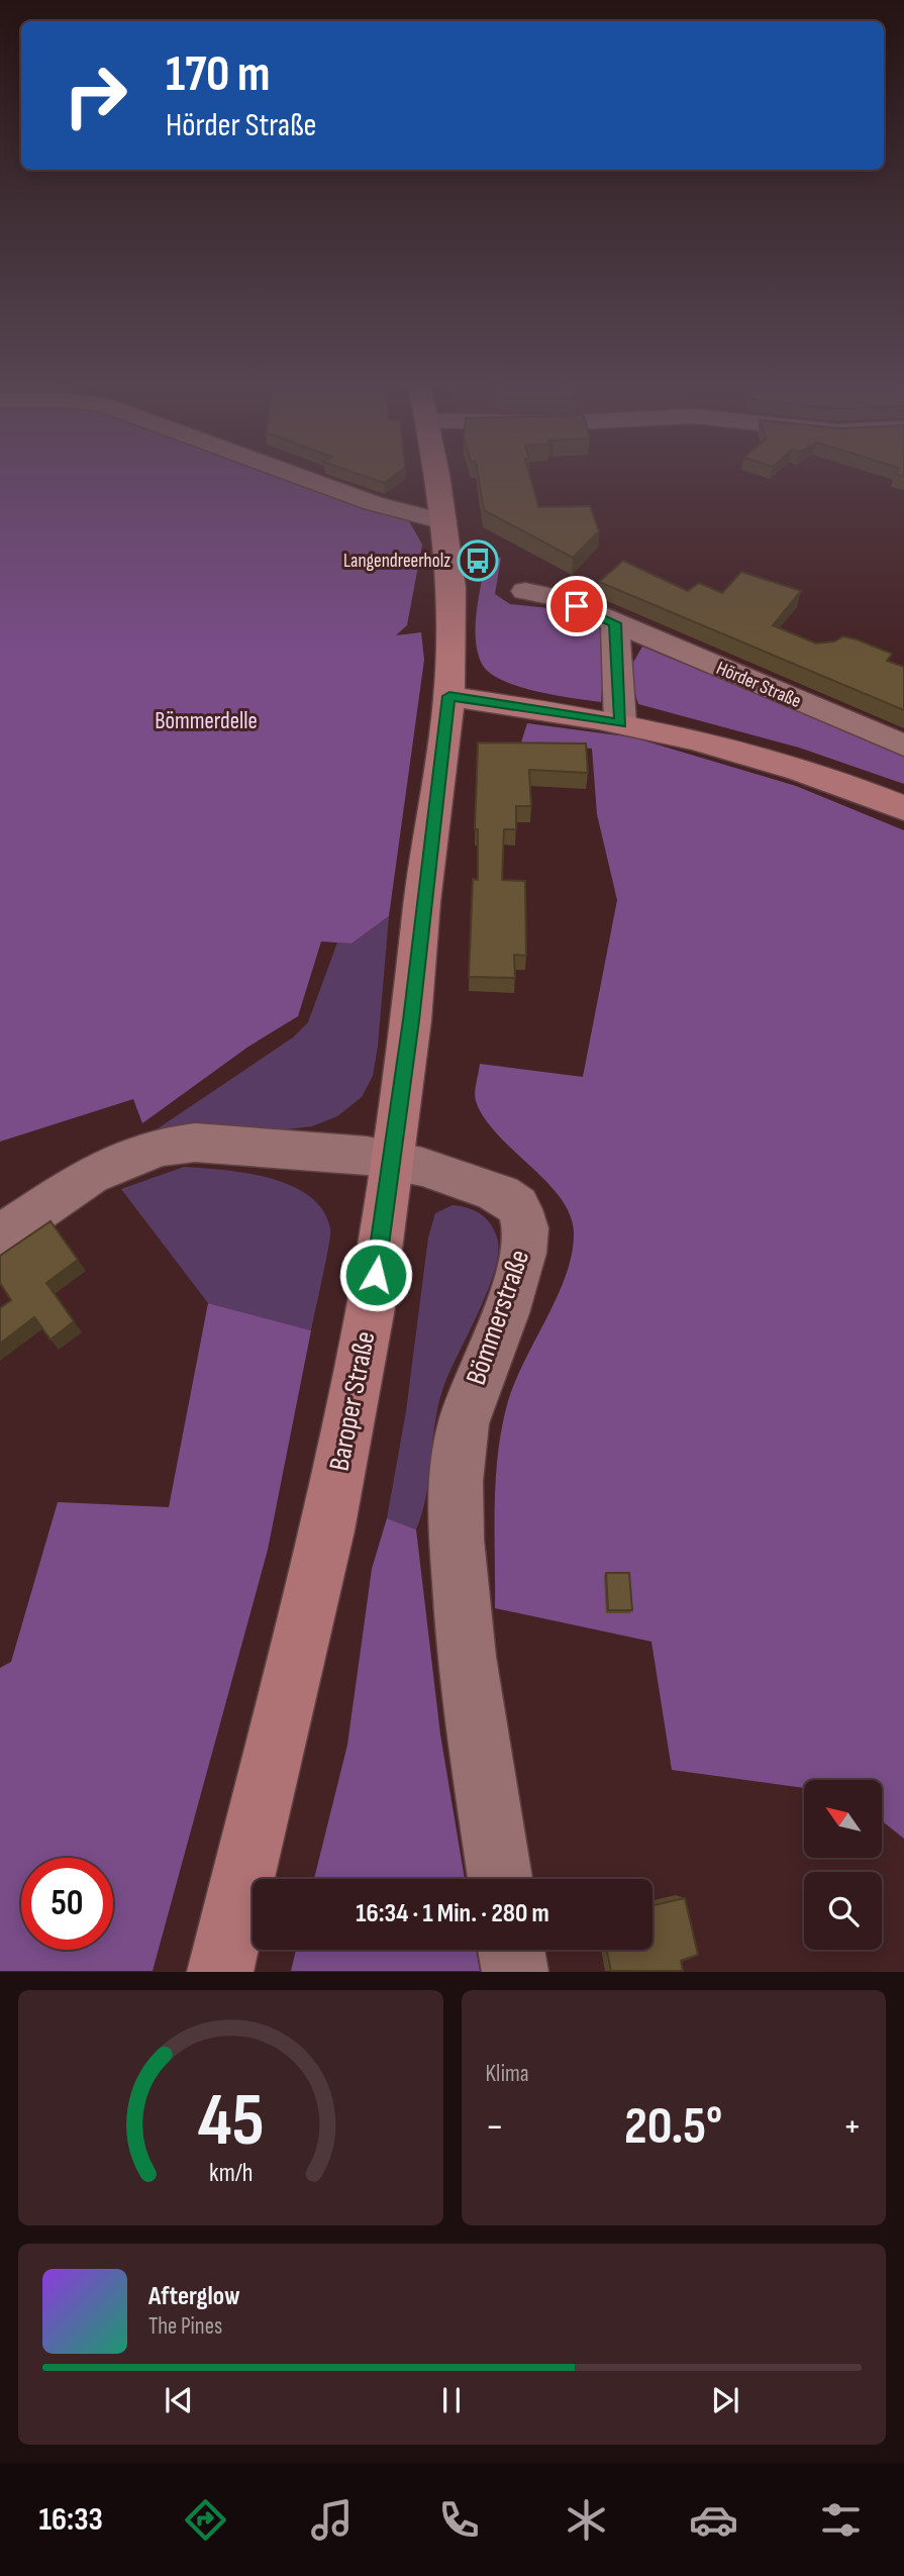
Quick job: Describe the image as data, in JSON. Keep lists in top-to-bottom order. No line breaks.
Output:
{"streets":{"main road":["Baroper Straße"],"street":["Hörder Straße","Bömmerstraße"]},"crossings":[["Bömmerstraße","Baroper Straße"]],"parks":["Bömmerdelle"],"places":{"bus stop":["Langendreerholz"]},"north":"top left","page":{"turn":["170 m","Hörder Straße"],"limit":"50","trip":"16:34 · 1 Min. · 280 m","tile":"Klima","heat":["−","20.5°","+"],"song":["Afterglow","The Pines"],"tabs":"16:33","gauge":["45","km/h"]}}
